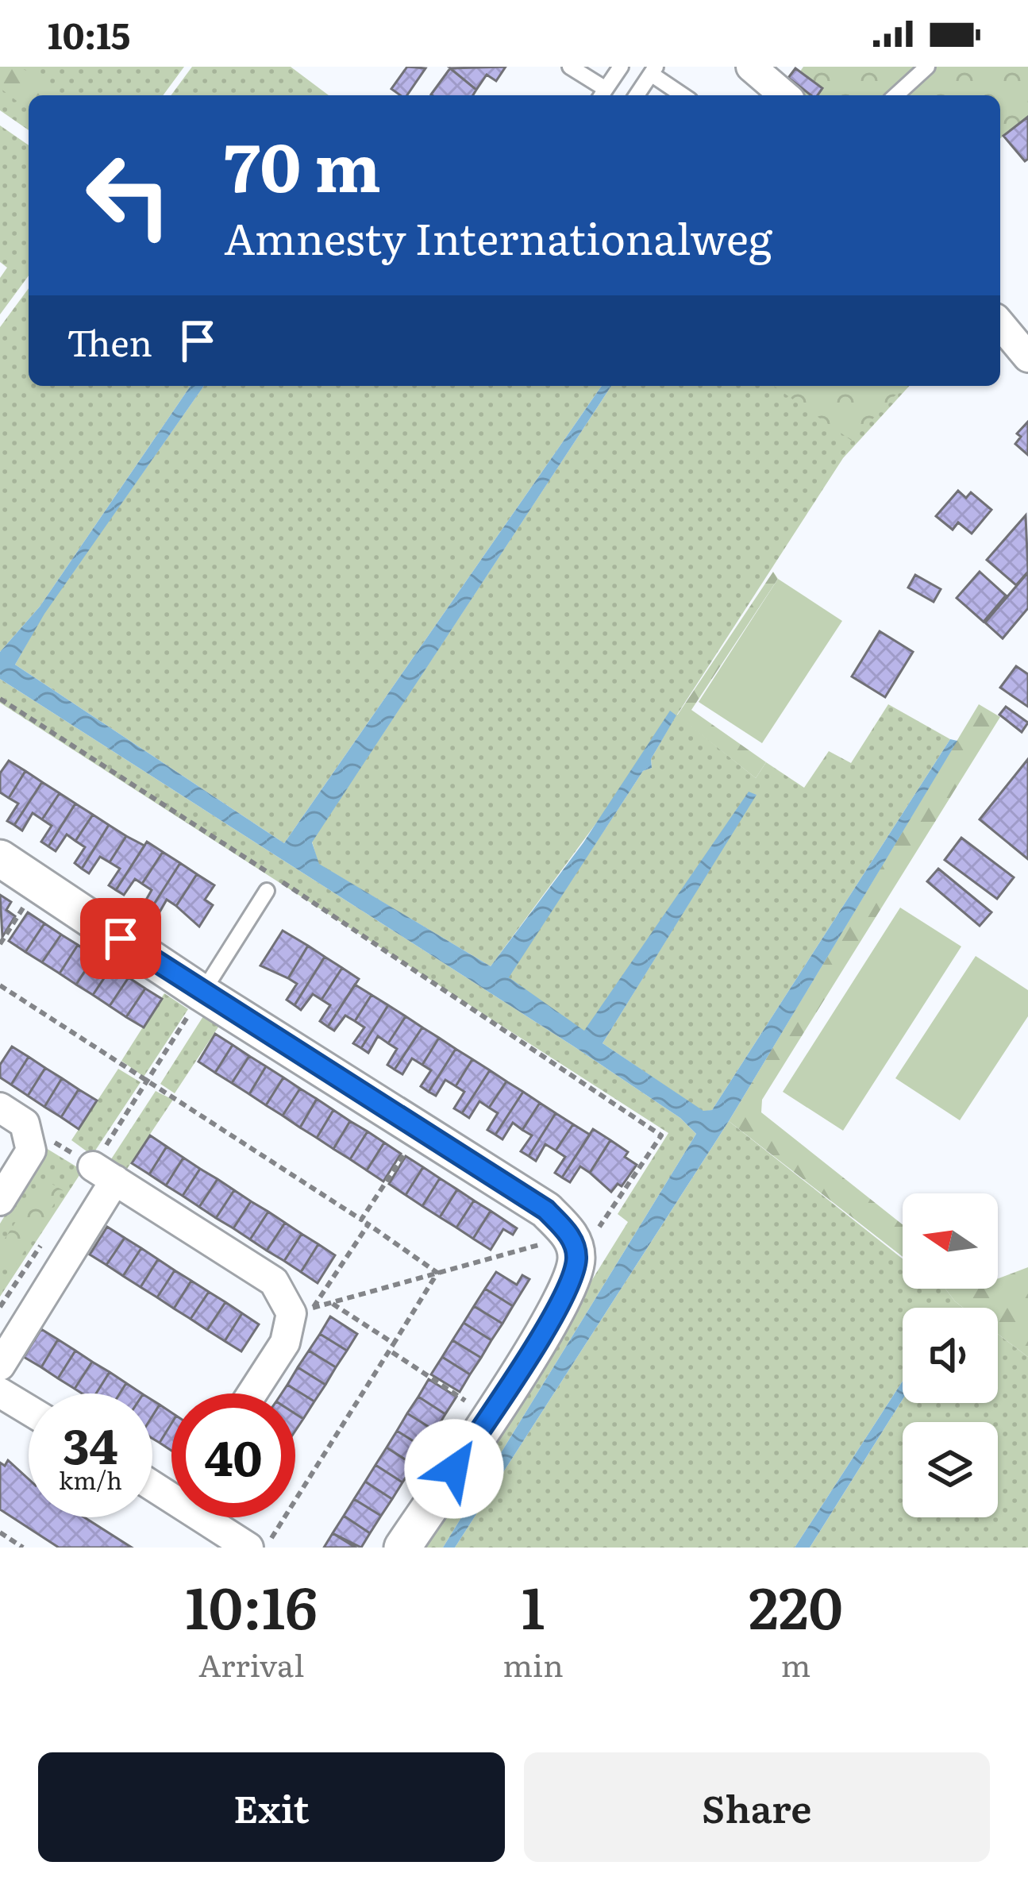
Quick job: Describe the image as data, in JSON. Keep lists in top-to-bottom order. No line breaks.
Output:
{"north":"left","page":{"status":"10:15","turn":["70 m","Amnesty Internationalweg"],"then":"Then","speed":"34 km/h","limit":"40","eta":["10:16","Arrival","1","min","220","m"],"buttons":["Exit","Share"]}}
